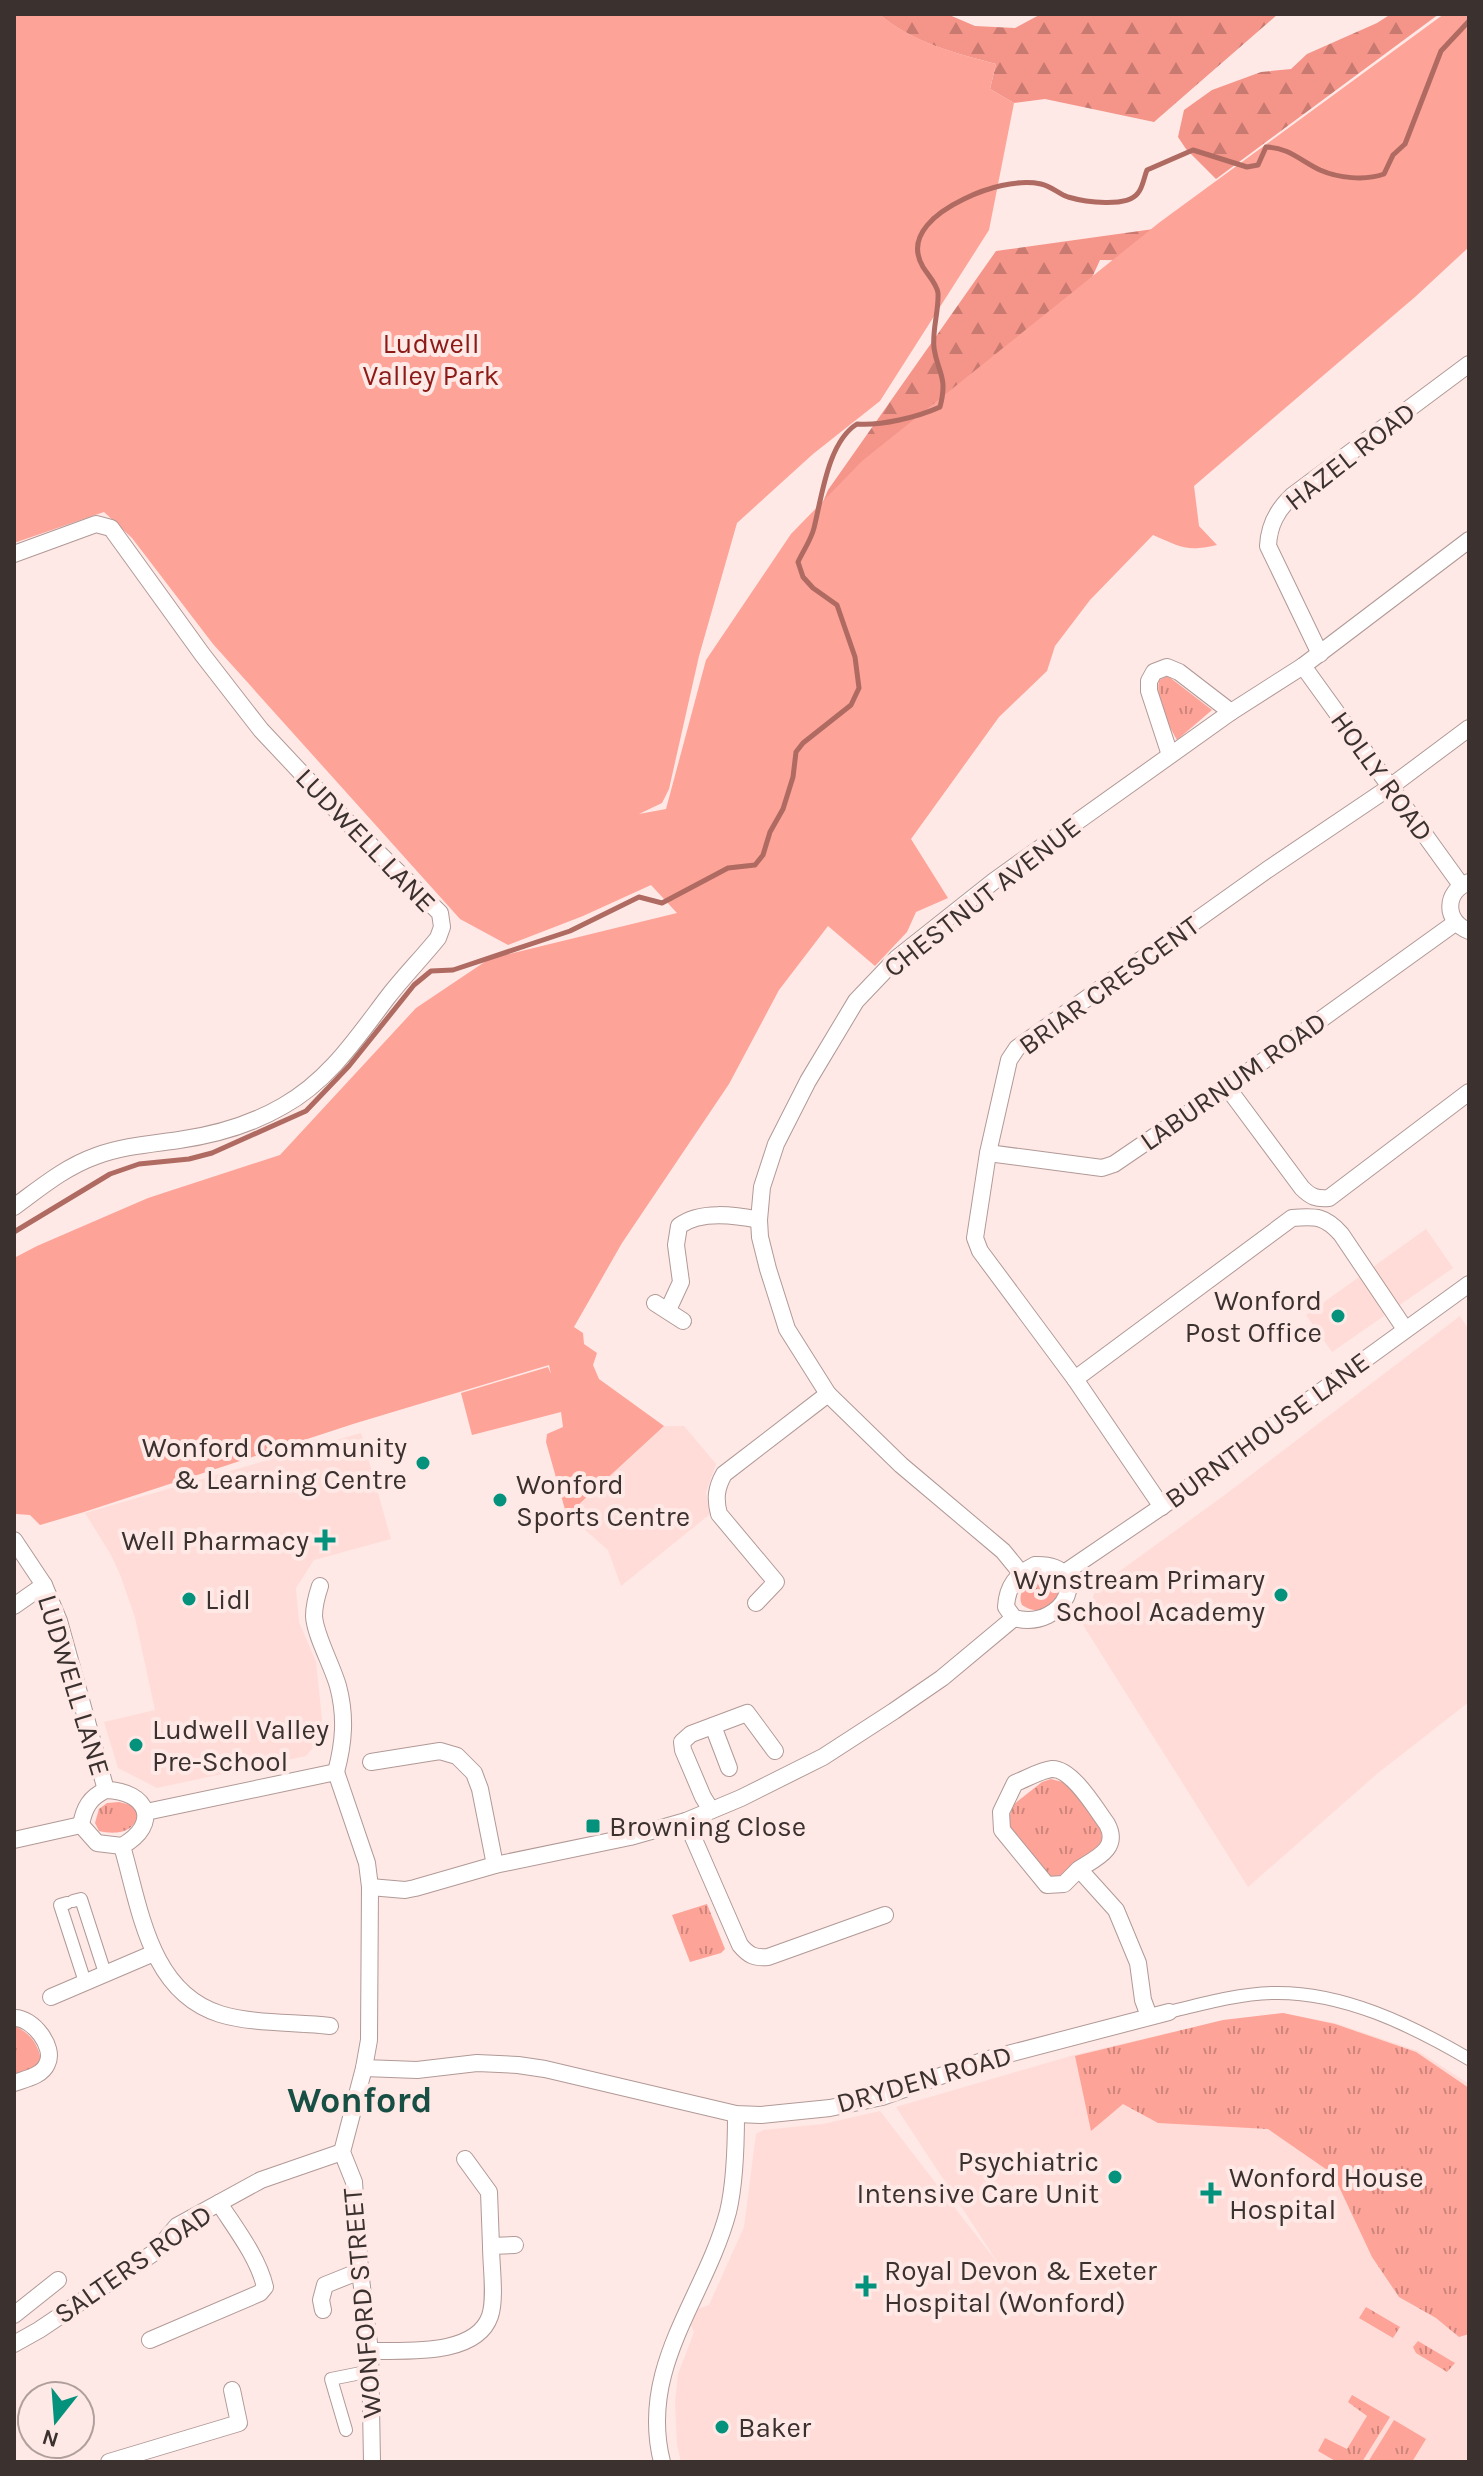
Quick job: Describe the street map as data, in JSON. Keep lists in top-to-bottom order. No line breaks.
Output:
{"streets":{"street":["HAZEL ROAD","HOLLY ROAD","LUDWELL LANE","CHESTNUT AVENUE","BRIAR CRESCENT","LABURNUM ROAD","BURNTHOUSE LANE","DRYDEN ROAD","SALTERS ROAD","WONFORD STREET"]},"crossings":[["HAZEL ROAD","CHESTNUT AVENUE"],["HOLLY ROAD","CHESTNUT AVENUE"],["HOLLY ROAD","BRIAR CRESCENT"],["CHESTNUT AVENUE","BURNTHOUSE LANE"],["BRIAR CRESCENT","LABURNUM ROAD"],["BRIAR CRESCENT","BURNTHOUSE LANE"],["DRYDEN ROAD","WONFORD STREET"],["SALTERS ROAD","WONFORD STREET"]],"districts":["Wonford"],"parks":["Ludwell Valley Park"],"places":{"other":["Wonford Post Office","Wonford Community & Learning Centre","Wonford Sports Centre","Wynstream Primary School Academy","Lidl","Ludwell Valley Pre-School","Psychiatric Intensive Care Unit","Baker"],"health":["Well Pharmacy","Wonford House Hospital","Royal Devon & Exeter Hospital (Wonford)"],"transit":["Browning Close"]},"north":"bottom"}
